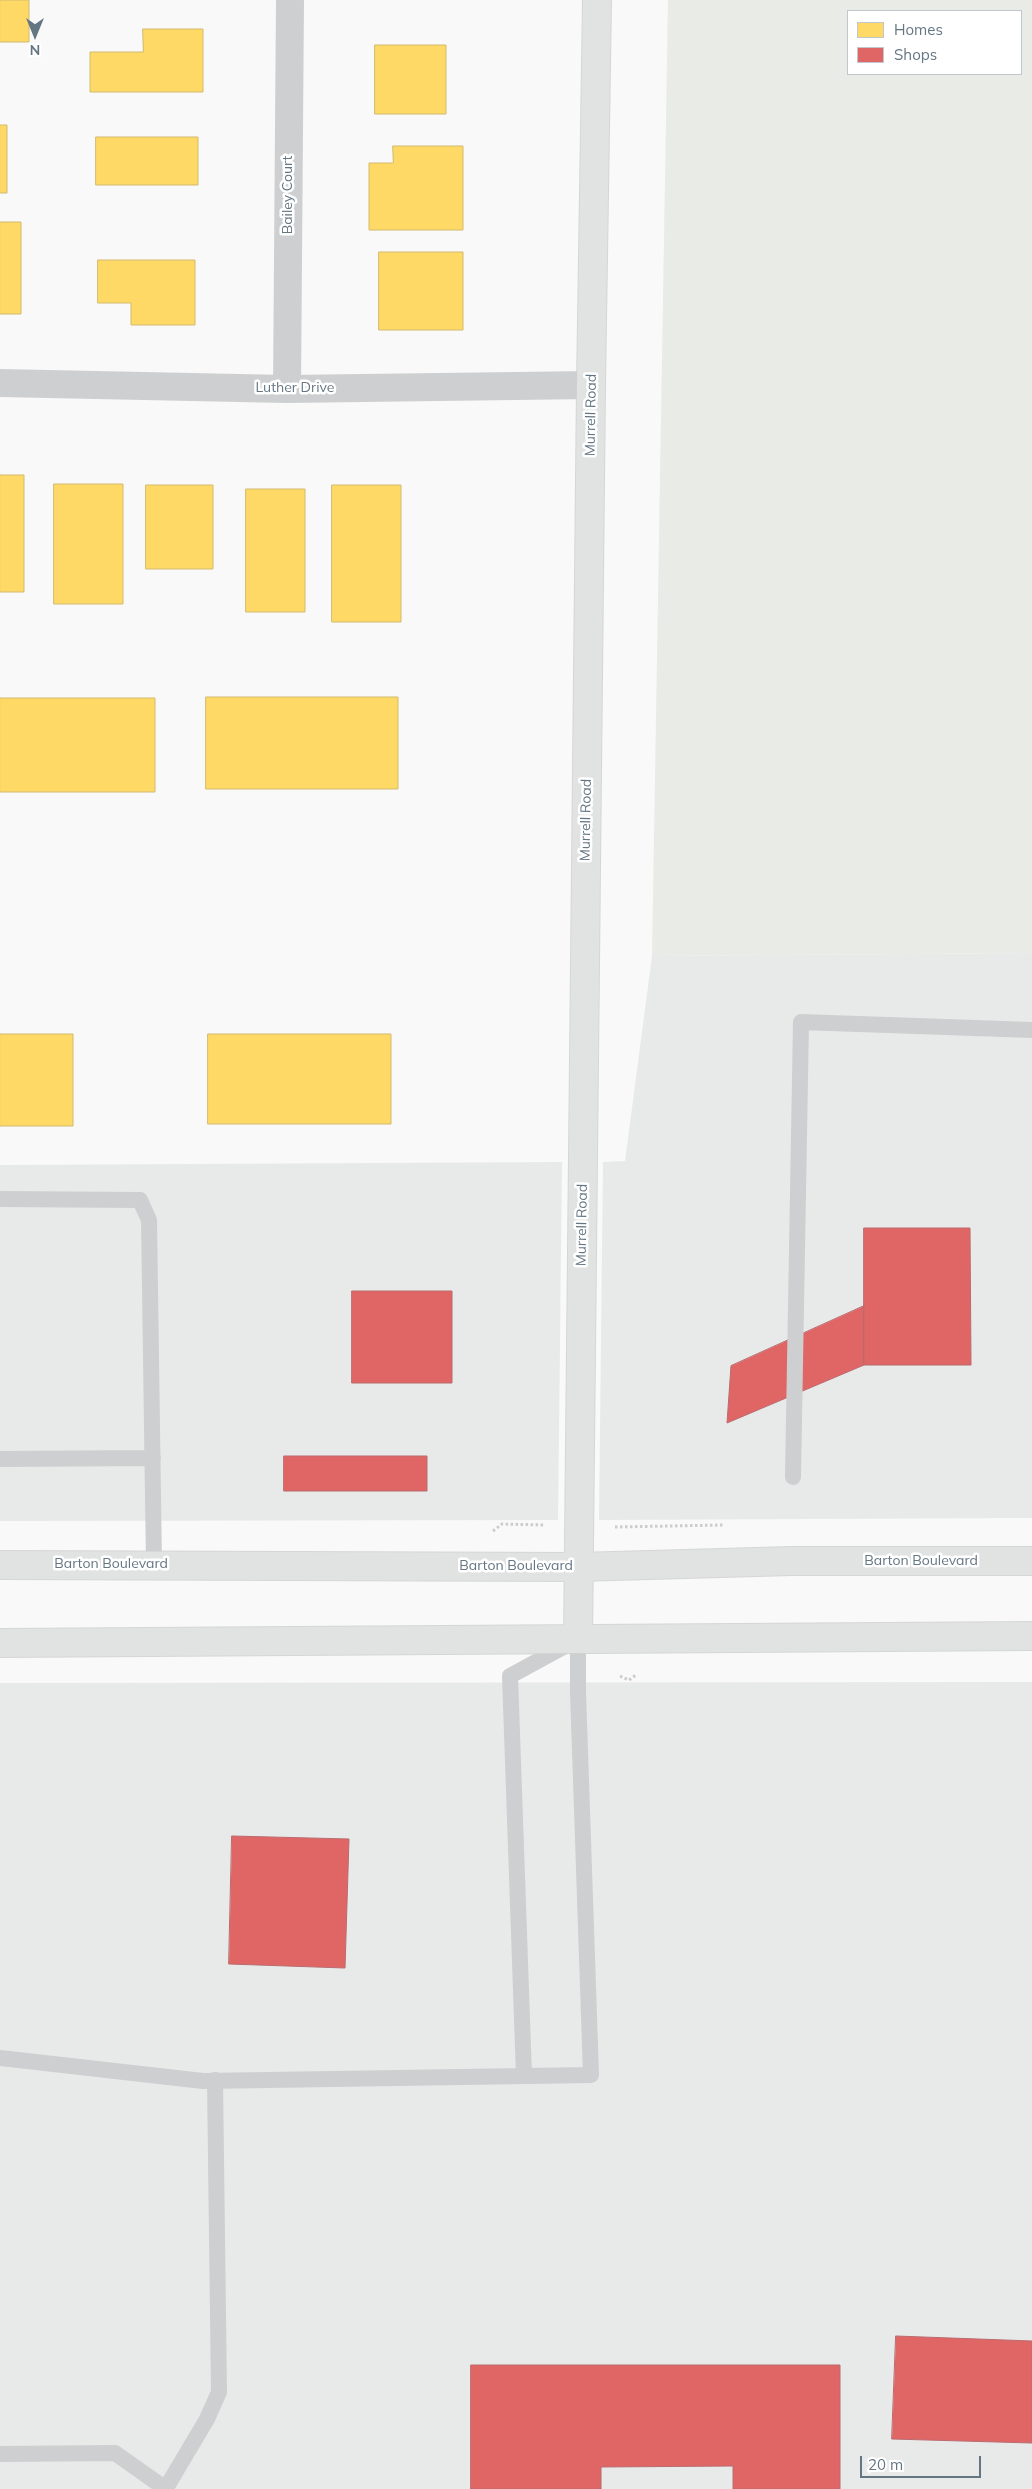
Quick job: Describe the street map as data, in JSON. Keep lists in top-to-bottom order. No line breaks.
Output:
{"streets":{"main road":["Murrell Road","Barton Boulevard"],"street":["Bailey Court","Luther Drive"]},"crossings":[["Bailey Court","Luther Drive"],["Luther Drive","Murrell Road"],["Murrell Road","Barton Boulevard"]],"legend":["Homes","Shops"],"scale_bar":"20 m","north":"bottom"}
